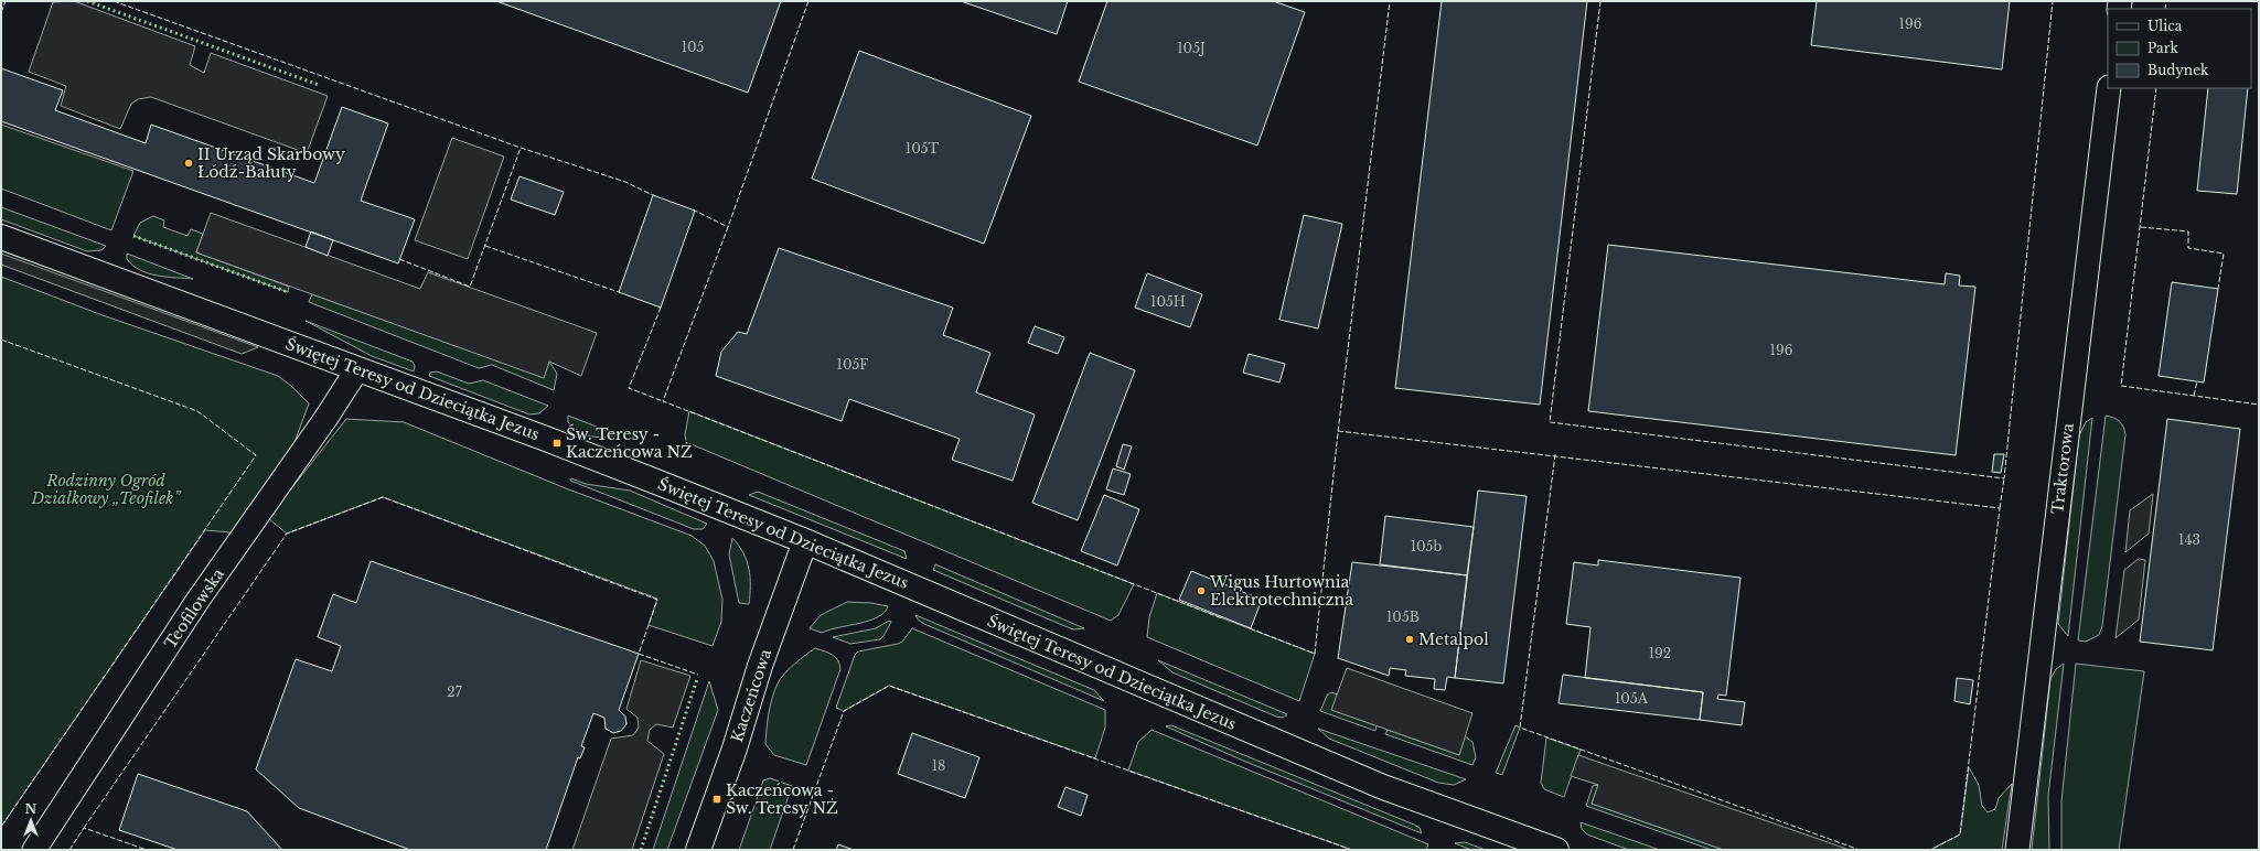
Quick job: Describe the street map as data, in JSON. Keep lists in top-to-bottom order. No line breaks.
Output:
{"streets":{"street":["Świętej Teresy od Dzieciątka Jezus","Traktorowa","Teofilowska","Kaczeńcowa"]},"crossings":[["Świętej Teresy od Dzieciątka Jezus","Teofilowska"],["Świętej Teresy od Dzieciątka Jezus","Kaczeńcowa"]],"parks":["Rodzinny Ogród Działkowy „Teofilek”"],"places":{"other":["II Urząd Skarbowy Łódź-Bałuty","Wigus Hurtownia Elektrotechniczna","Metalpol"],"transit":["Św. Teresy - Kaczeńcowa NŻ","Kaczeńcowa - Św. Teresy NŻ"]},"house_numbers":["196","105","105J","105T","105H","196","105F","143","105b","105B","192","27","105A","18"],"legend":["Ulica","Park","Budynek"],"north":"top"}
